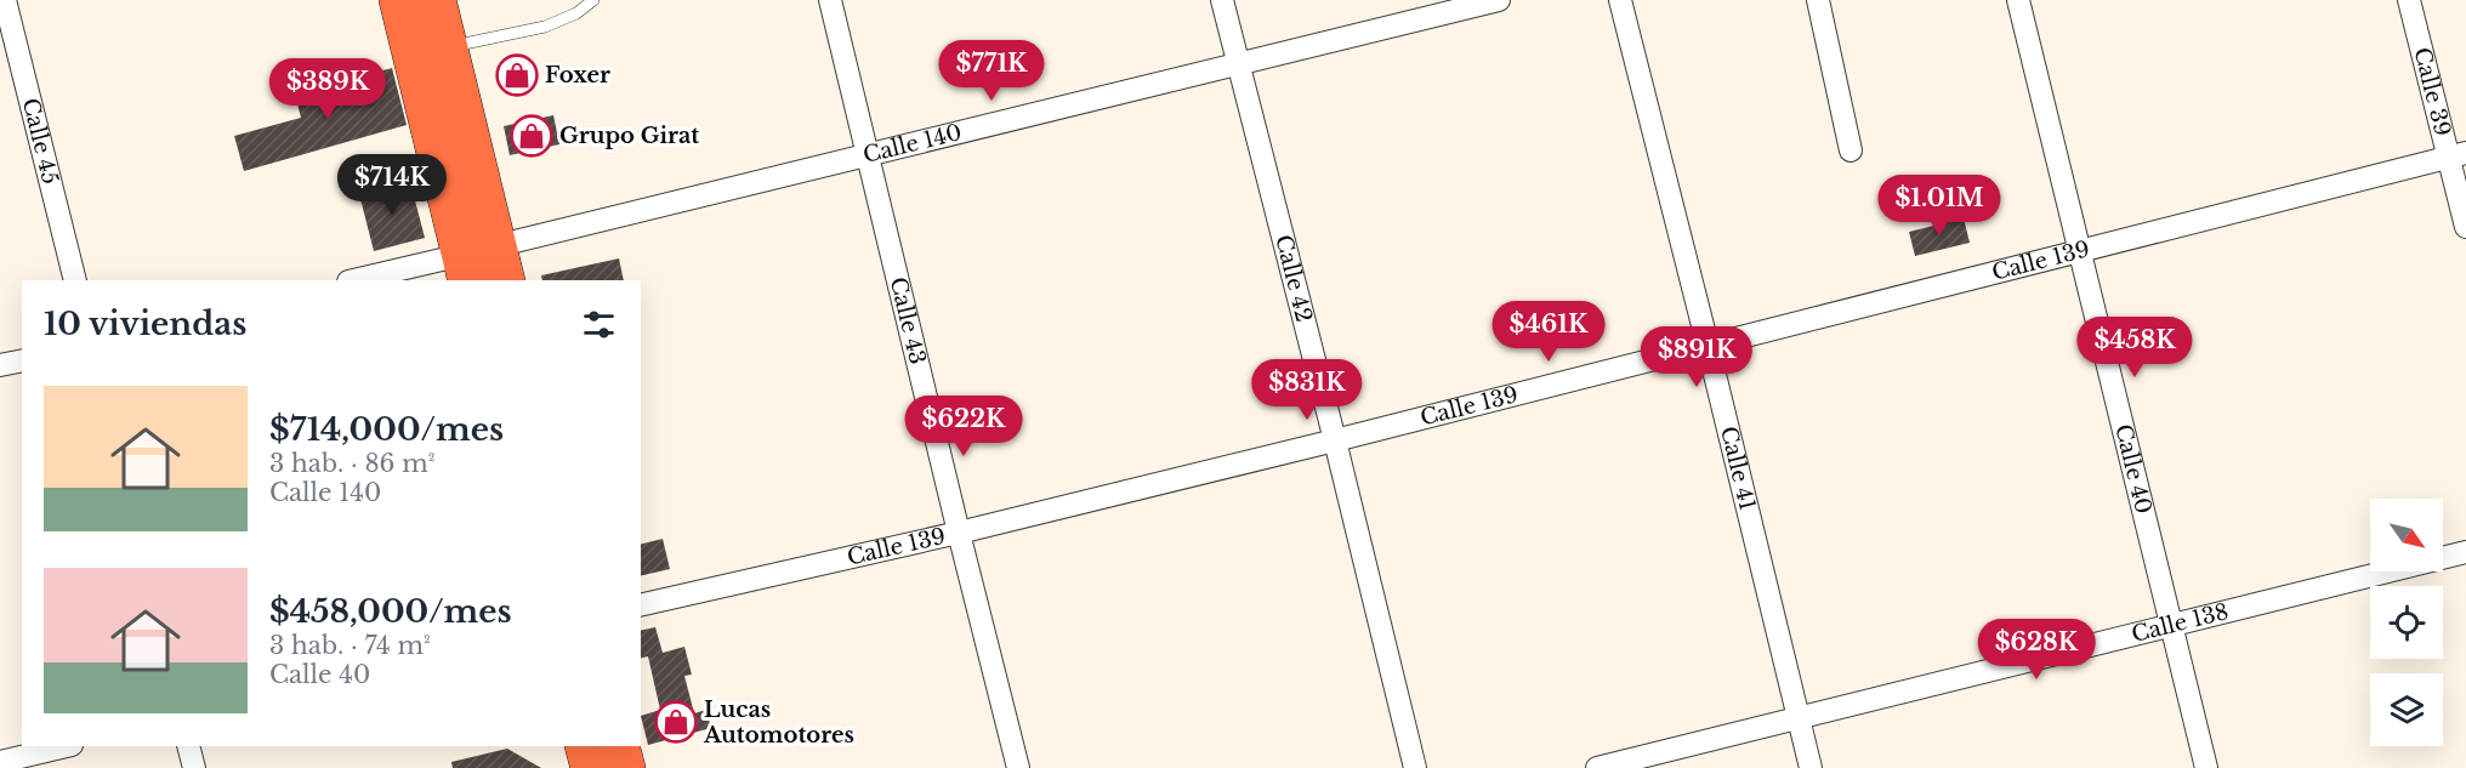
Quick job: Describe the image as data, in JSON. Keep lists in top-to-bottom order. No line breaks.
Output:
{"streets":{"street":["Calle 39","Calle 45","Calle 140","Calle 139","Calle 42","Calle 43","Calle 41","Calle 40","Calle 138"]},"crossings":[["Calle 39","Calle 139"],["Calle 140","Calle 42"],["Calle 140","Calle 43"],["Calle 139","Calle 42"],["Calle 139","Calle 43"],["Calle 139","Calle 41"],["Calle 139","Calle 40"],["Calle 41","Calle 138"],["Calle 40","Calle 138"]],"places":{"shop":["Foxer","Grupo Girat","Lucas Automotores"]},"north":"bottom right","page":{"price":["$771K","$389K","$714K","$1.01M","$461K","$458K","$891K","$831K","$622K","$628K"],"heading":"10 viviendas","list":[{"name":"$714,000/mes","note":"3 hab. · 86 m² · Calle 140"},{"name":"$458,000/mes","note":"3 hab. · 74 m² · Calle 40"}]}}
